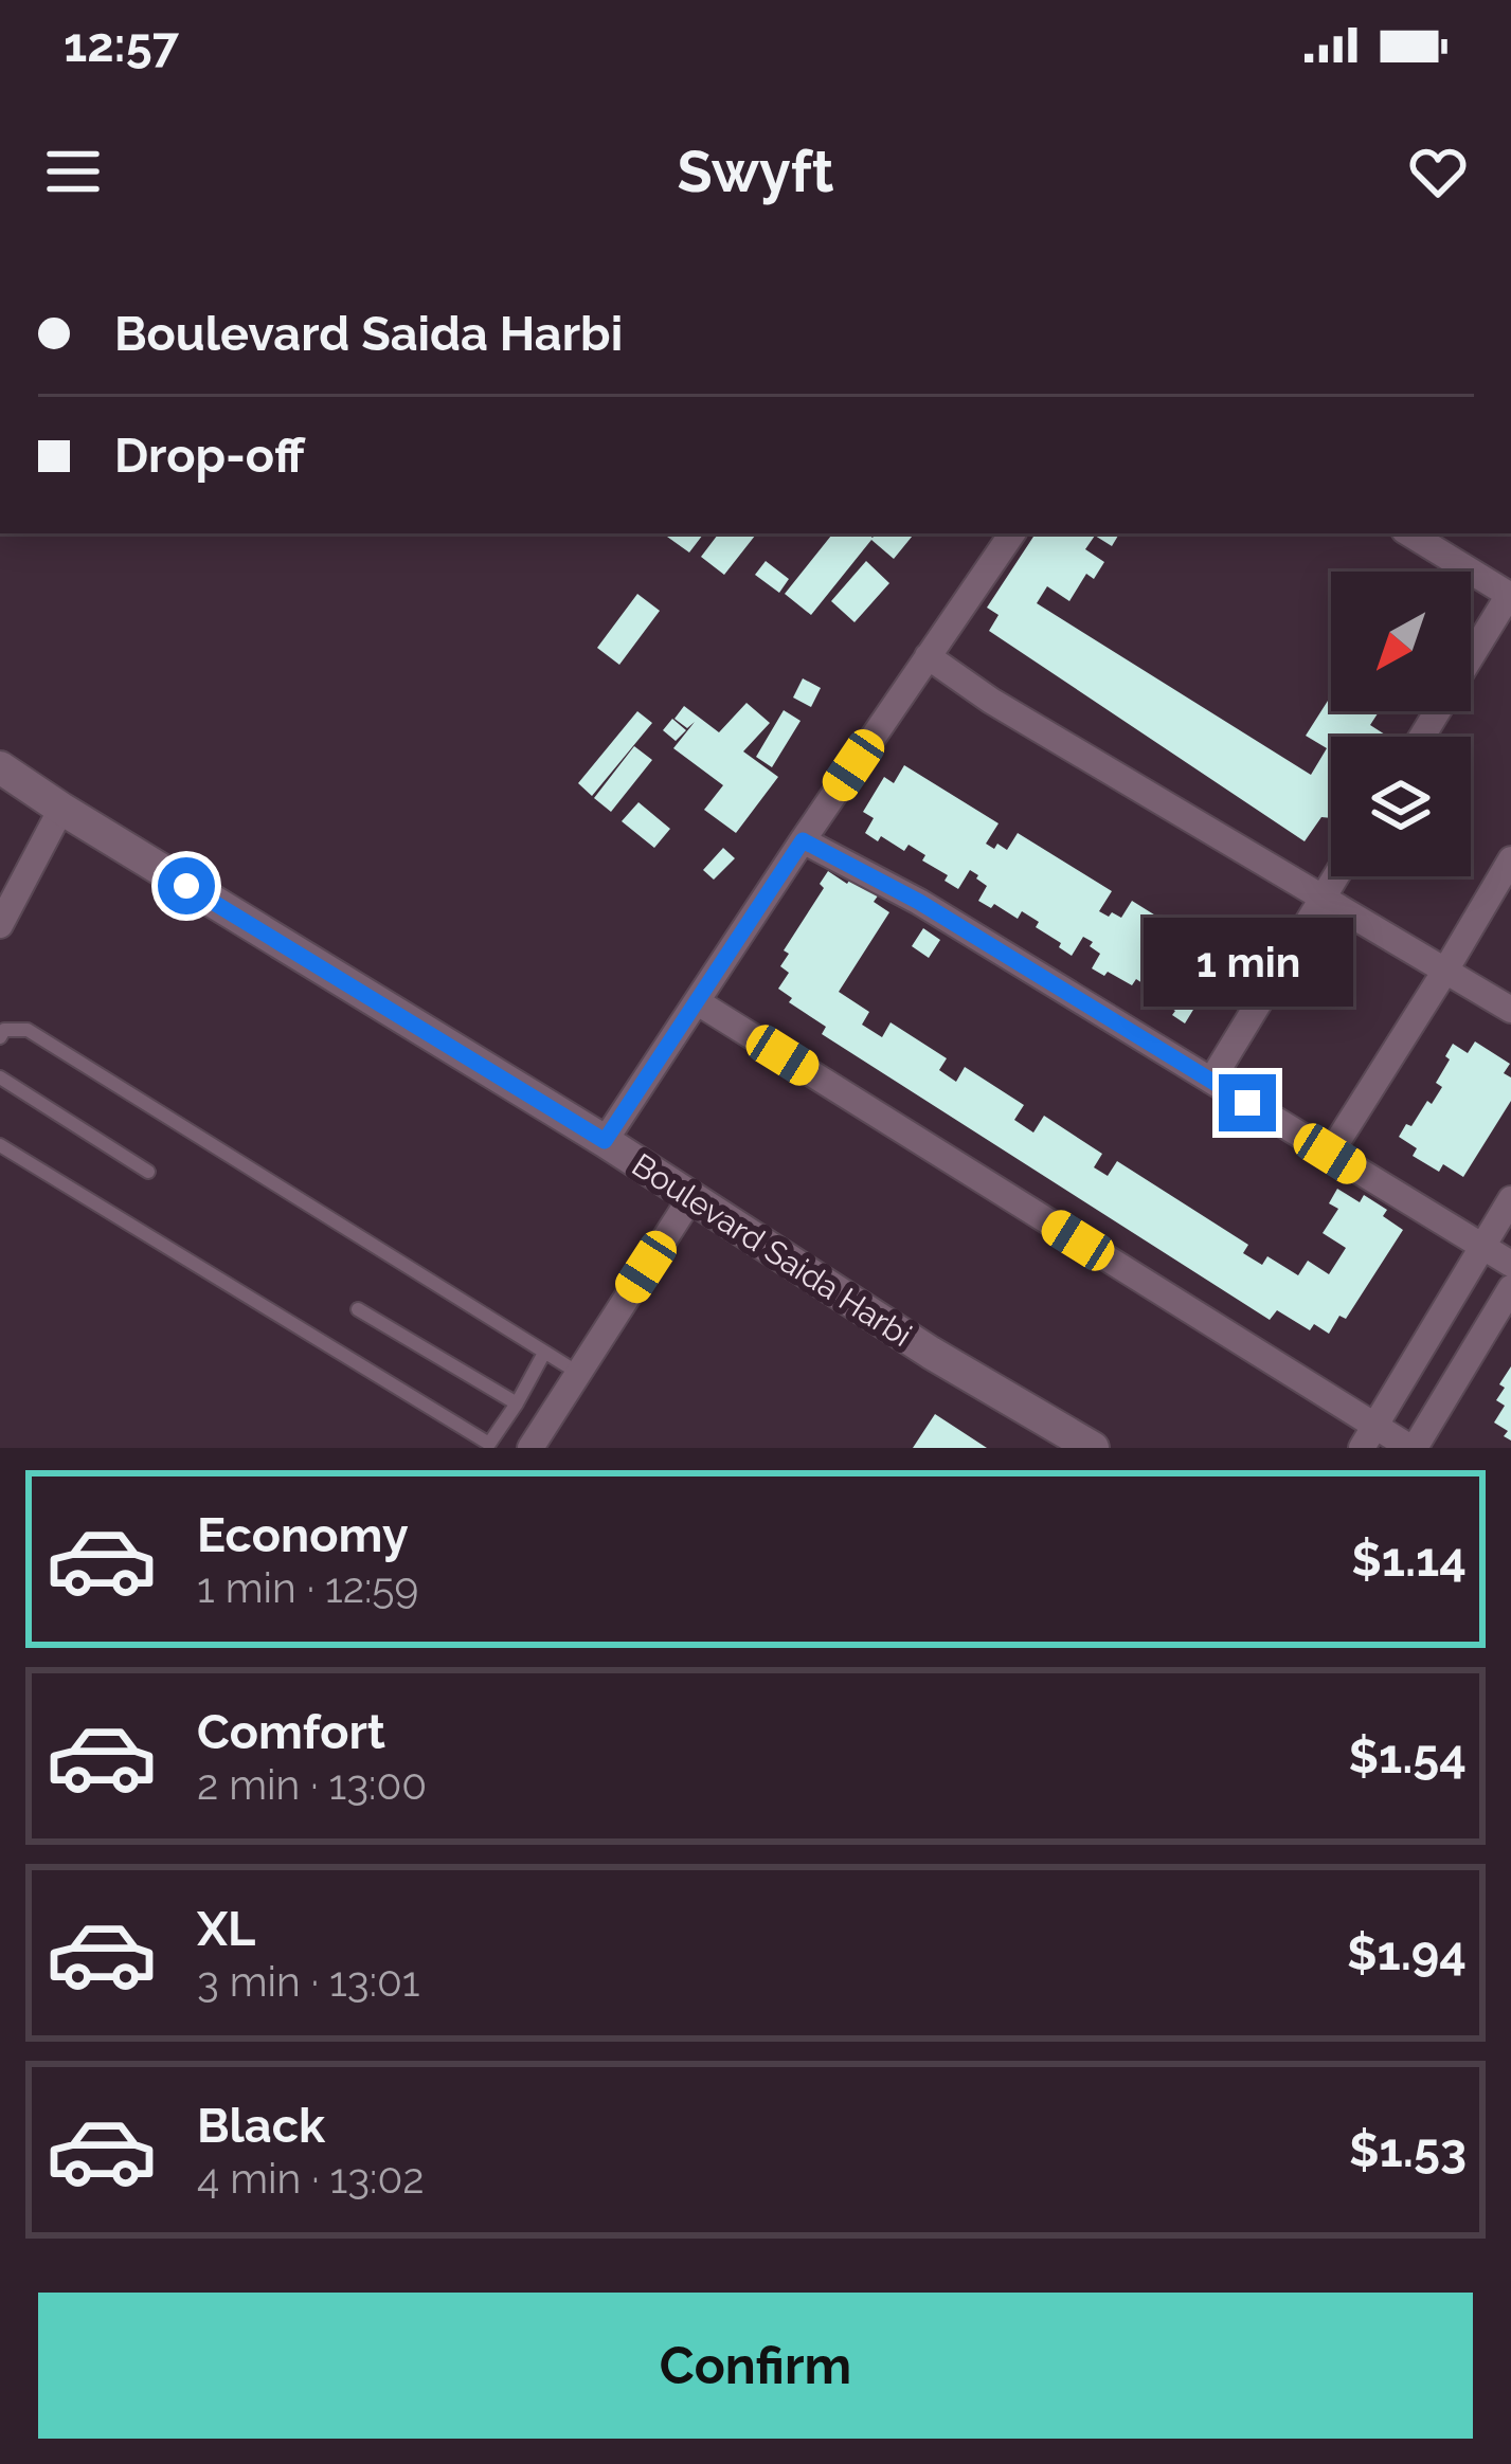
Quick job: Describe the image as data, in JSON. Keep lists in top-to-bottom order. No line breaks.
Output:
{"streets":{"street":["Boulevard Saida Harbi"]},"north":"bottom left","page":{"status":"12:57","header":"Swyft","banner":["Boulevard Saida Harbi","Drop-off"],"bubble":"1 min","list":[{"name":"Economy","note":"1 min · 12:59","value":"$1.14"},{"name":"Comfort","note":"2 min · 13:00","value":"$1.54"},{"name":"XL","note":"3 min · 13:01","value":"$1.94"},{"name":"Black","note":"4 min · 13:02","value":"$1.53"}],"buttons":"Confirm"}}
